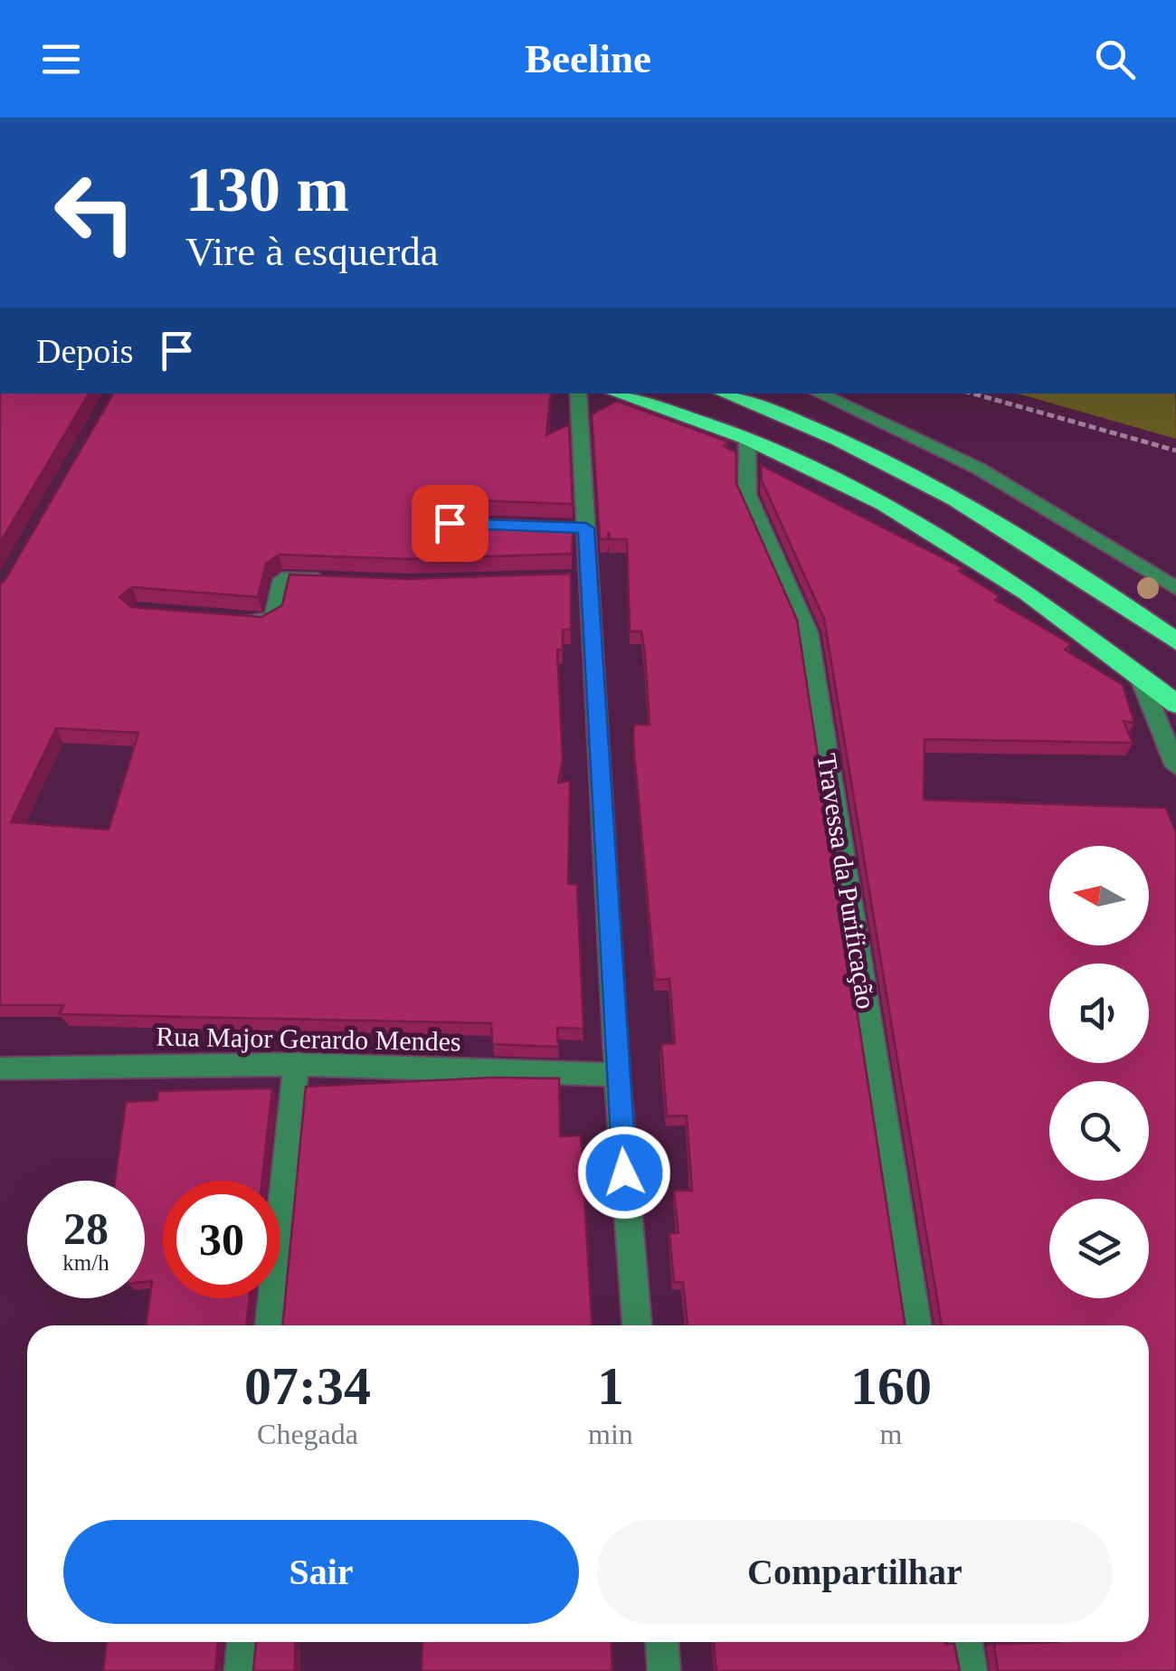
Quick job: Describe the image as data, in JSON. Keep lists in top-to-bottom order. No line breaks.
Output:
{"streets":{"street":["Travessa da Purificação","Rua Major Gerardo Mendes"]},"north":"left","page":{"header":"Beeline","turn":["130 m","Vire à esquerda"],"then":"Depois","speed":"28 km/h","limit":"30","eta":["07:34","Chegada","1","min","160","m"],"buttons":["Sair","Compartilhar"]}}
